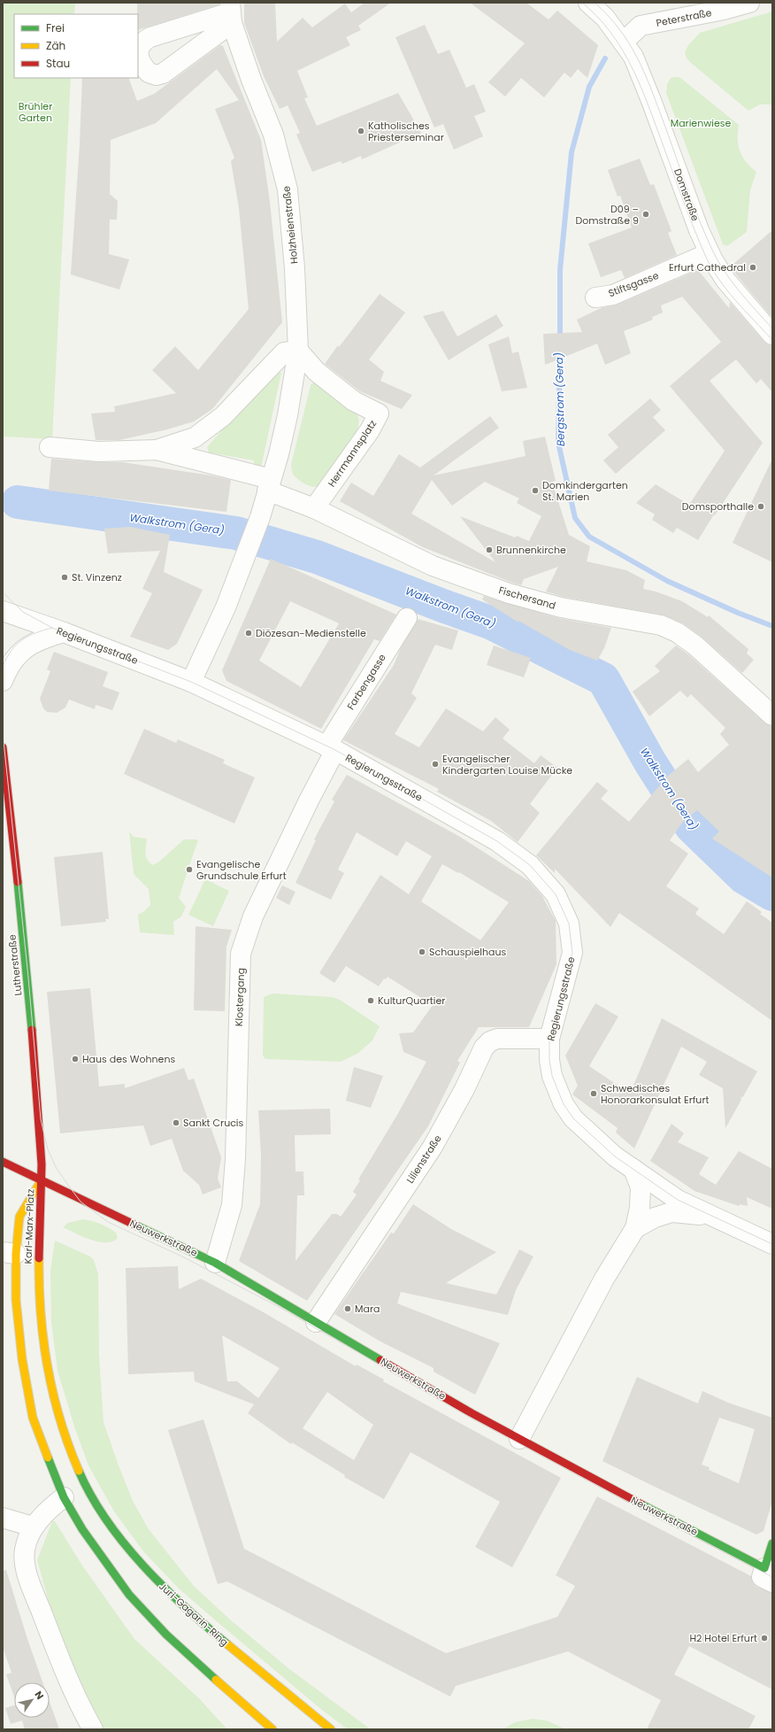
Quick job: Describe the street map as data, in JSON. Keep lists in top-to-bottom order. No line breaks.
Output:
{"streets":{"street":["Peterstraße","Domstraße","Holzheienstraße","Stiftsgasse","Herrmannsplatz","Fischersand","Regierungsstraße","Farbengasse","Lutherstraße","Klostergang","Lilienstraße","Karl-Marx-Platz","Neuwerkstraße","Juri-Gagarin-Ring"]},"crossings":[["Peterstraße","Domstraße"],["Domstraße","Stiftsgasse"],["Holzheienstraße","Herrmannsplatz"],["Herrmannsplatz","Fischersand"],["Regierungsstraße","Farbengasse"],["Regierungsstraße","Klostergang"],["Regierungsstraße","Lilienstraße"],["Farbengasse","Klostergang"],["Lutherstraße","Karl-Marx-Platz"],["Lutherstraße","Neuwerkstraße"],["Klostergang","Neuwerkstraße"],["Lilienstraße","Neuwerkstraße"],["Karl-Marx-Platz","Neuwerkstraße"],["Karl-Marx-Platz","Juri-Gagarin-Ring"]],"water":["Bergstrom (Gera)","Walkstrom (Gera)"],"parks":["Brühler Garten","Marienwiese"],"places":["Katholisches Priesterseminar","D09 – Domstraße 9","Erfurt Cathedral","Domkindergarten St. Marien","Domsporthalle","Brunnenkirche","St. Vinzenz","Diözesan-Medienstelle","Evangelischer Kindergarten Louise Mücke","Evangelische Grundschule Erfurt","Schauspielhaus","KulturQuartier","Haus des Wohnens","Schwedisches Honorarkonsulat Erfurt","Sankt Crucis","Mara","H2 Hotel Erfurt"],"legend":["Frei","Zäh","Stau"],"north":"top right"}
